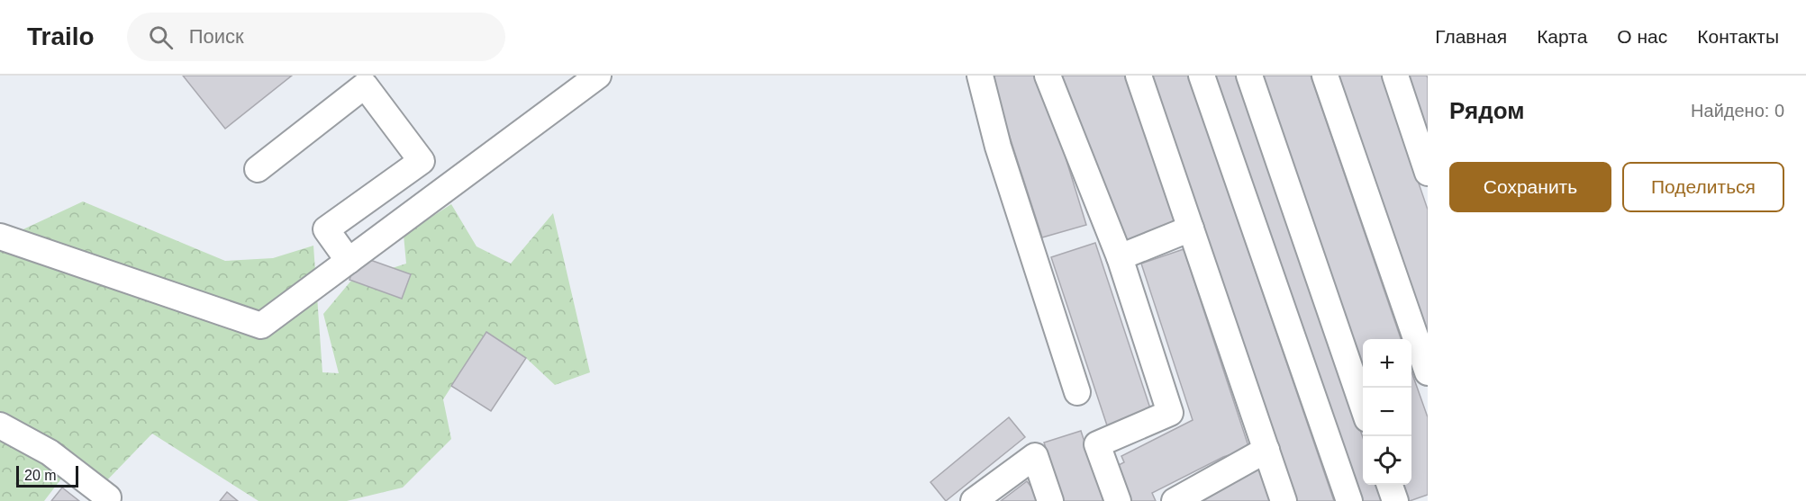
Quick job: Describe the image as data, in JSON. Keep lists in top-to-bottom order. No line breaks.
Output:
{"scale_bar":"20 m","page":{"header":"Trailo","search":"Поиск","nav":["Главная","Карта","О нас","Контакты"],"heading":["Рядом","Найдено: 0"],"buttons":["Сохранить","Поделиться"],"map_buttons":["+","−"],"scale":"20 m"}}
